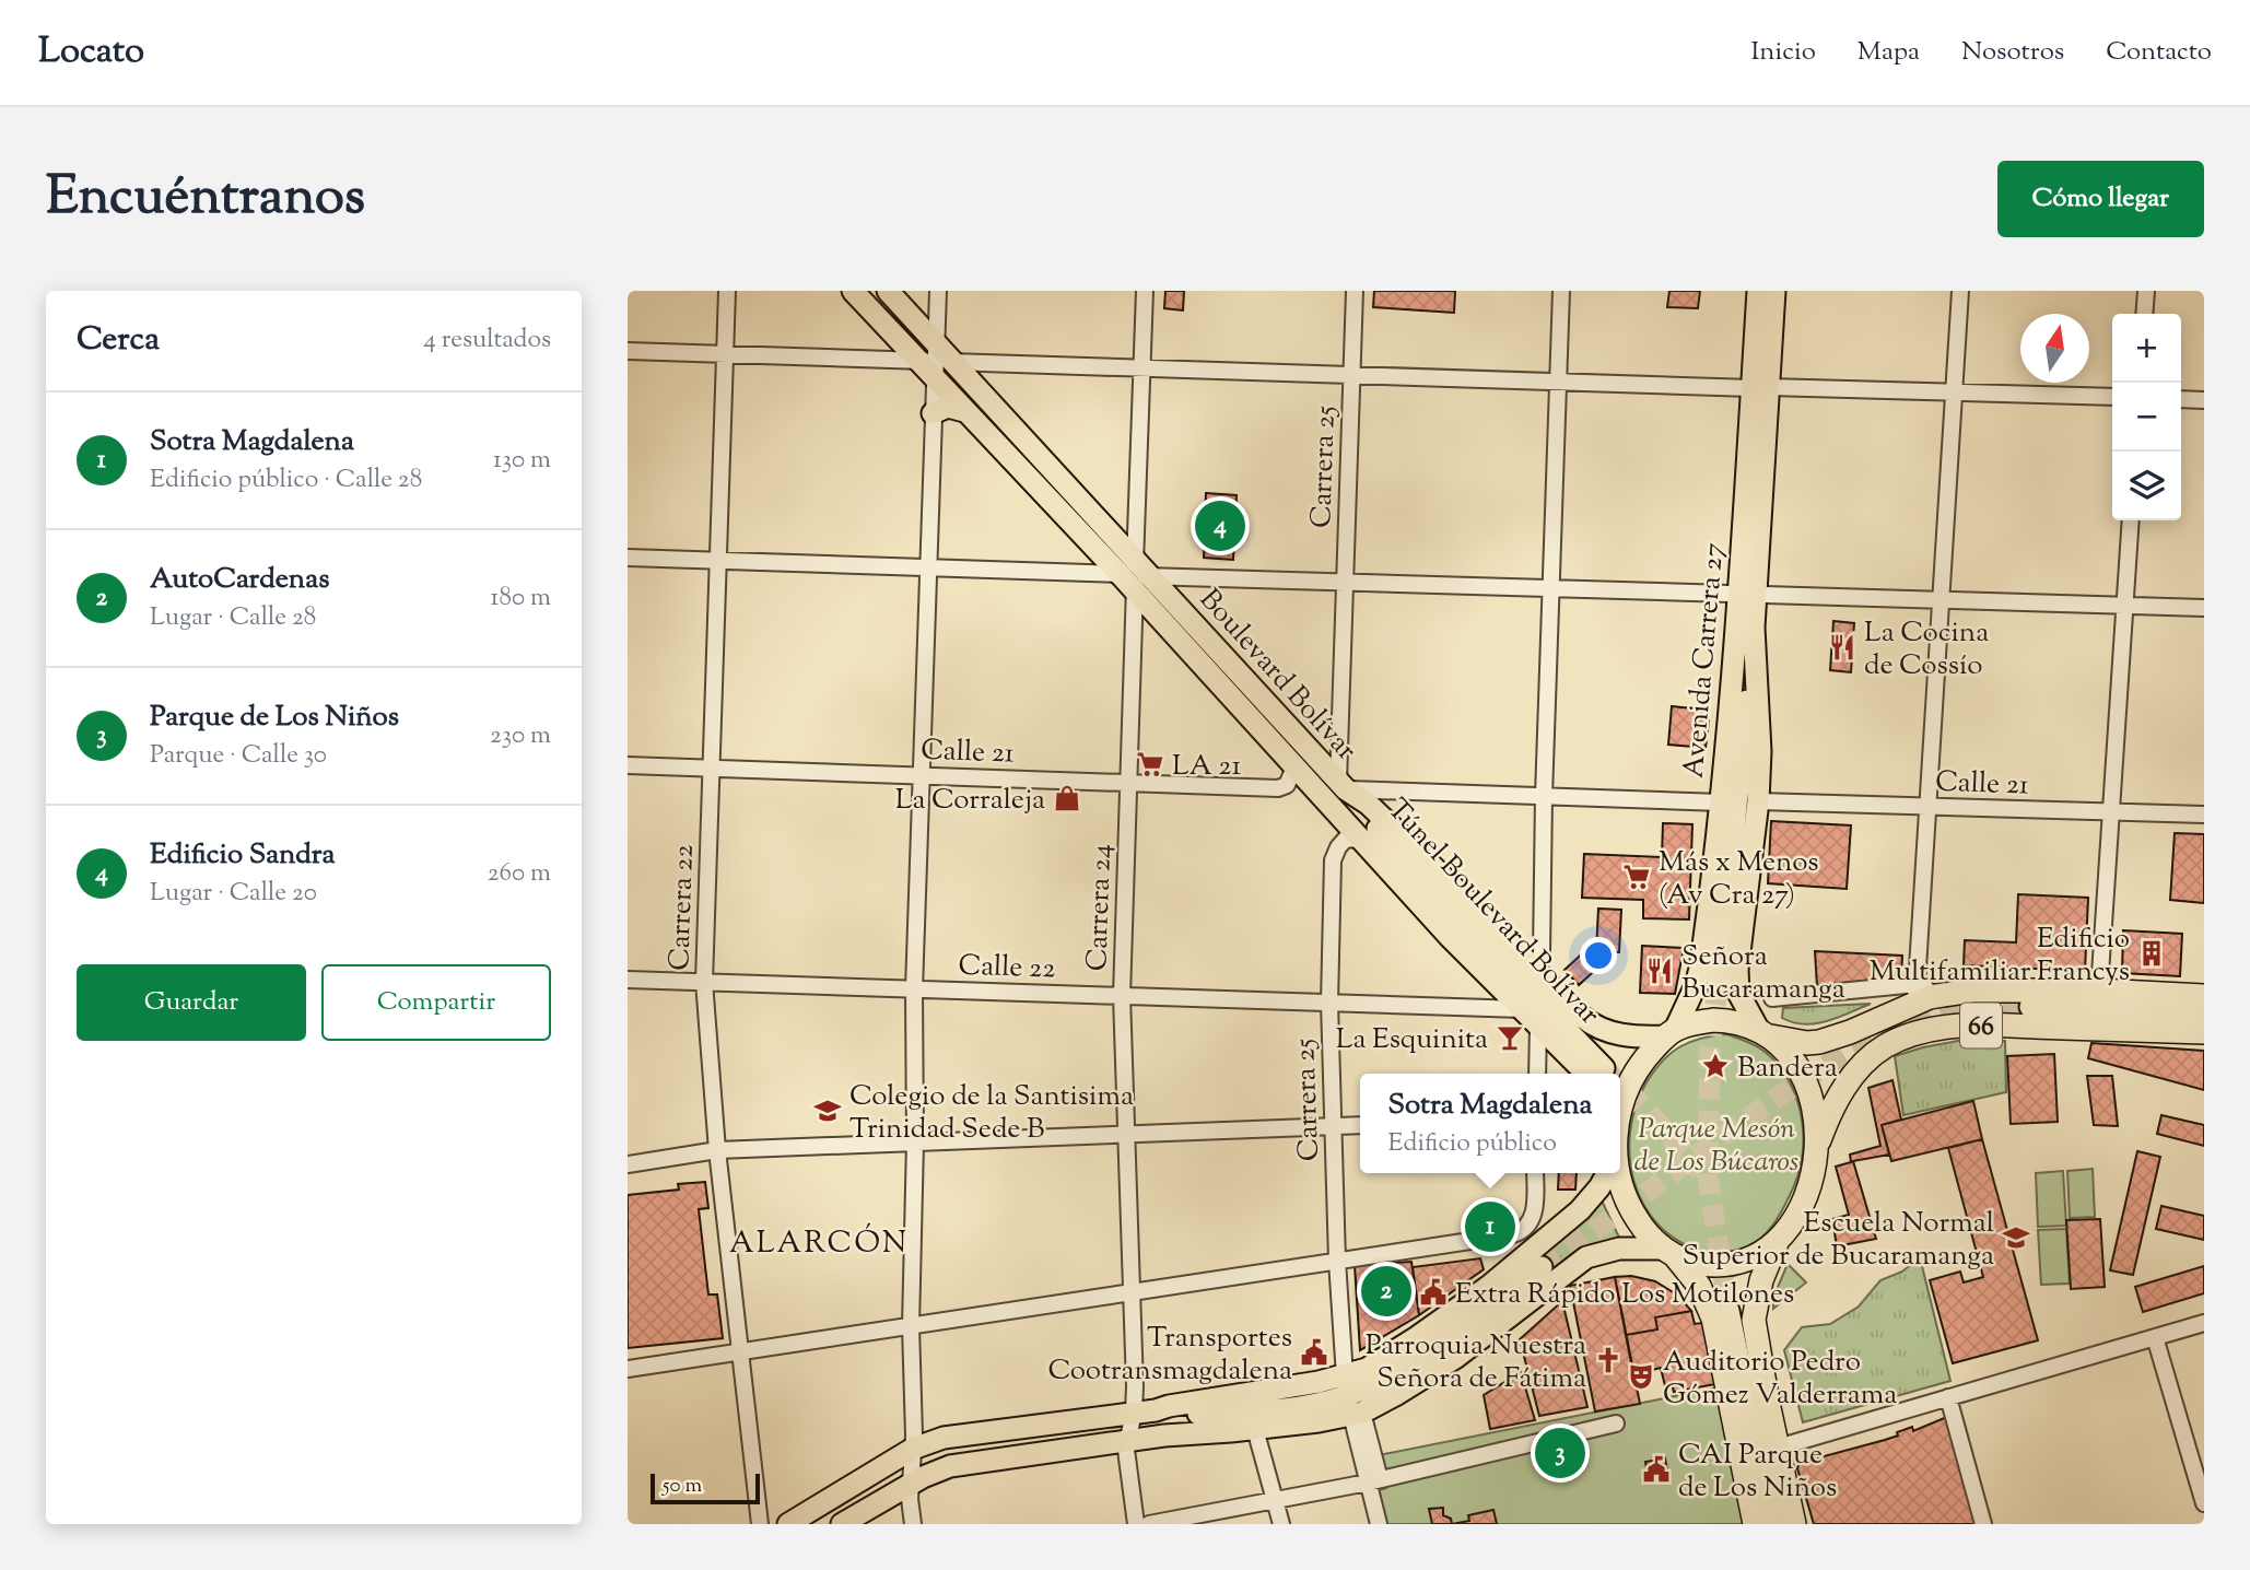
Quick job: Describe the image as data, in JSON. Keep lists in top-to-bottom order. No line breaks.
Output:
{"streets":{"highway":["66"],"main road":["Avenida Carrera 27","Boulevard Bolívar","Túnel Boulevard Bolívar"],"street":["Carrera 25","Calle 21","Carrera 22","Carrera 24","Calle 22"]},"crossings":[["Carrera 25","Boulevard Bolívar"],["Carrera 25","Túnel Boulevard Bolívar"],["Carrera 25","Calle 22"],["Avenida Carrera 27","Boulevard Bolívar"],["Avenida Carrera 27","Calle 21"],["Avenida Carrera 27","66"],["Boulevard Bolívar","Calle 21"],["Boulevard Bolívar","Carrera 24"],["Boulevard Bolívar","Túnel Boulevard Bolívar"],["Boulevard Bolívar","Calle 22"],["Calle 21","Carrera 22"],["Calle 21","Carrera 24"],["Carrera 22","Calle 22"],["Carrera 24","Calle 22"]],"districts":["ALARCÓN"],"parks":["Parque Mesón de Los Búcaros"],"places":{"restaurant":["La Cocina de Cossío","Señora Bucaramanga"],"supermarket":["LA 21","Más x Menos (Av Cra 27)"],"shop":["La Corraleja"],"building":["Edificio Multifamiliar Francys"],"bar":["La Esquinita"],"place":["Bandera"],"school or university":["Colegio de la Santisima Trinidad Sede B","Escuela Normal Superior de Bucaramanga"],"public building":["Extra Rápido Los Motilones","Transportes Cootransmagdalena","CAI Parque de Los Niños"],"church":["Parroquia Nuestra Señora de Fátima"],"theatre":["Auditorio Pedro Gómez Valderrama"]},"scale_bar":"50 m","north":"top","page":{"header":"Locato","nav":["Inicio","Mapa","Nosotros","Contacto"],"title":"Encuéntranos","buttons":["Cómo llegar",["Guardar","Compartir"]],"heading":["Cerca","4 resultados"],"map_buttons":["+","−"],"list":[{"mark":"1","name":"Sotra Magdalena","note":"Edificio público · Calle 28","value":"130 m"},{"mark":"2","name":"AutoCardenas","note":"Lugar · Calle 28","value":"180 m"},{"mark":"3","name":"Parque de Los Niños","note":"Parque · Calle 30","value":"230 m"},{"mark":"4","name":"Edificio Sandra","note":"Lugar · Calle 20","value":"260 m"}],"pins":["4","1","2","3"],"popup":["Sotra Magdalena","Edificio público"],"scale":"50 m"}}
